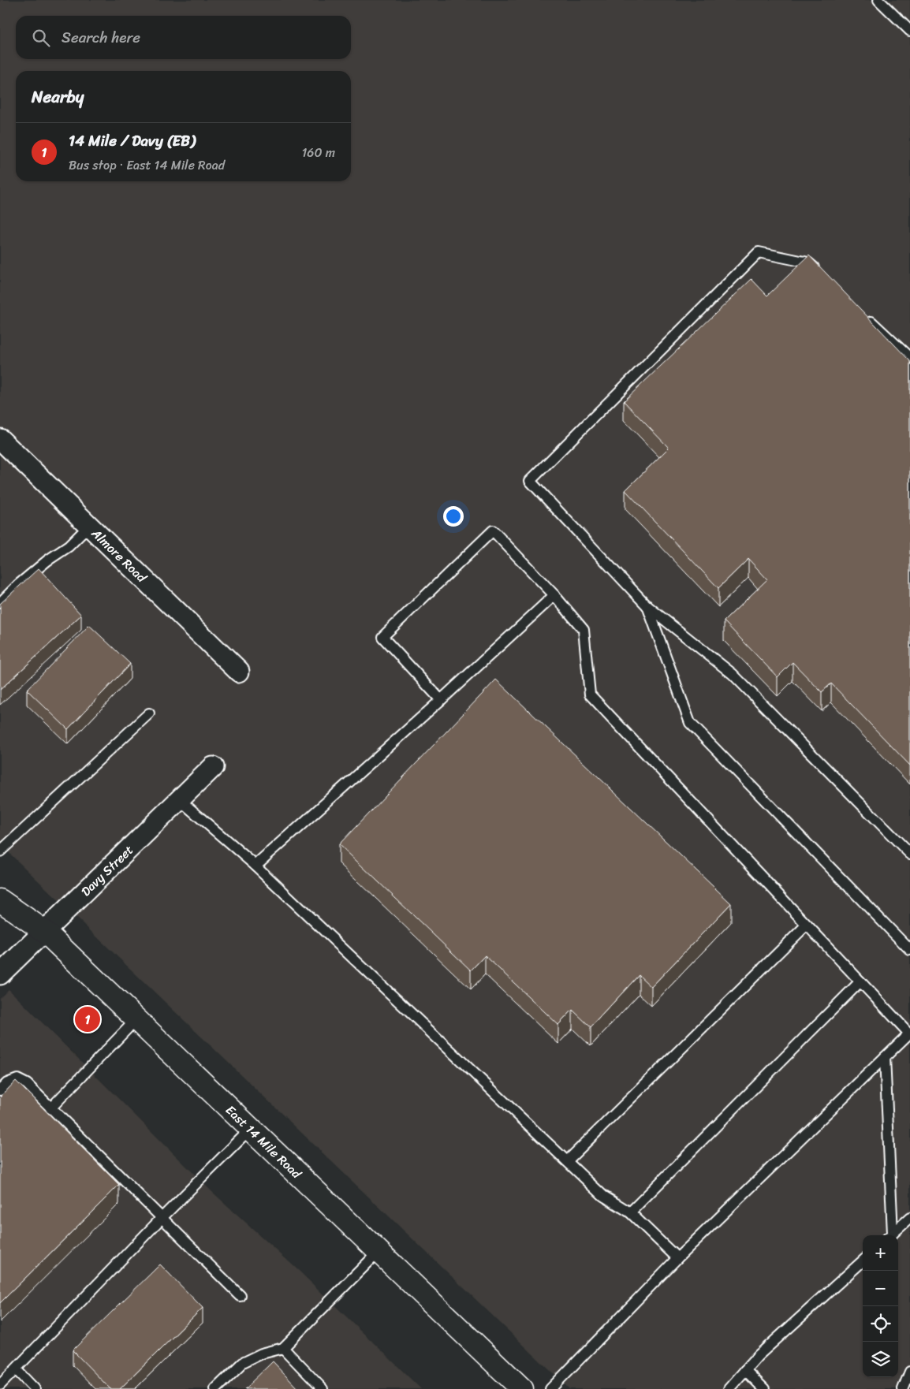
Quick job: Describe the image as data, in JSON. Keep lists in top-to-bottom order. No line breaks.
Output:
{"streets":{"main road":["East 14 Mile Road"],"street":["Almore Road","Davy Street"]},"crossings":[["Davy Street","East 14 Mile Road"]],"page":{"search":"Search here","heading":"Nearby","list":[{"mark":"1","name":"14 Mile / Davy (EB)","note":"Bus stop · East 14 Mile Road","value":"160 m"}],"pins":"1","map_buttons":["+","−"]}}
